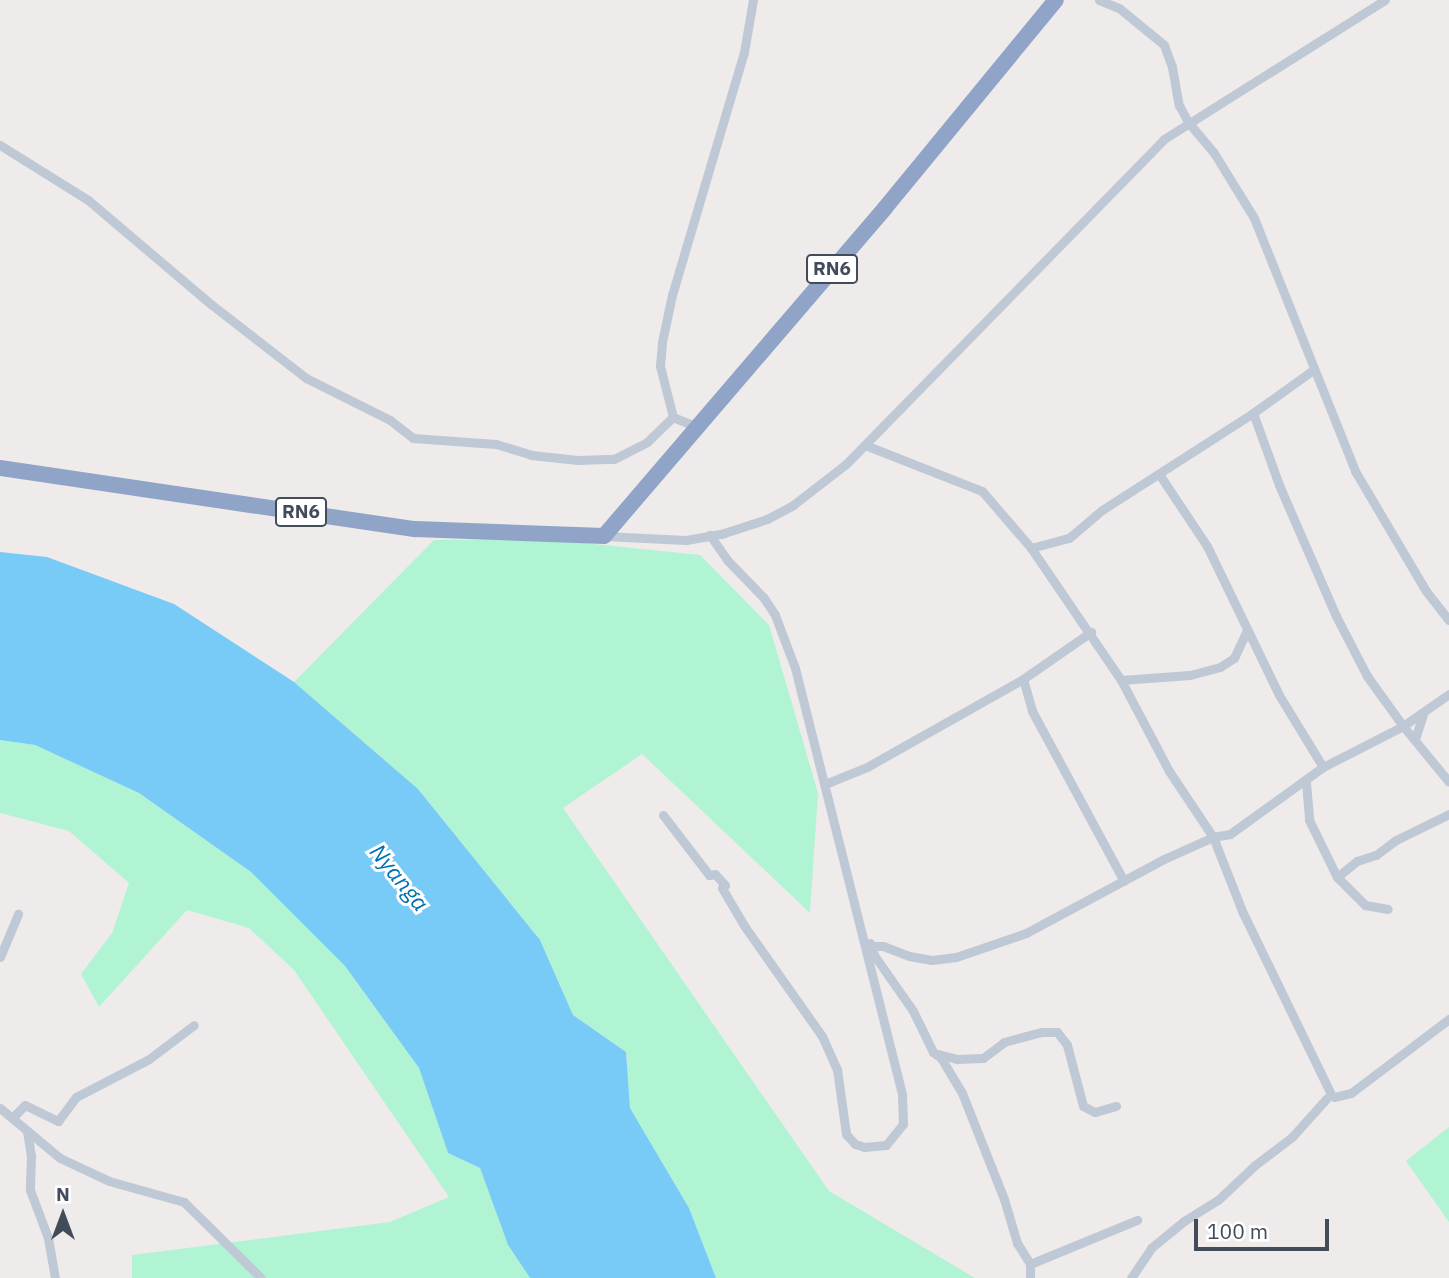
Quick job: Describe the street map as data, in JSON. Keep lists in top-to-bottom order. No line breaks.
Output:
{"streets":{"highway":["RN6"]},"water":["Nyanga"],"scale_bar":"100 m","north":"top"}
